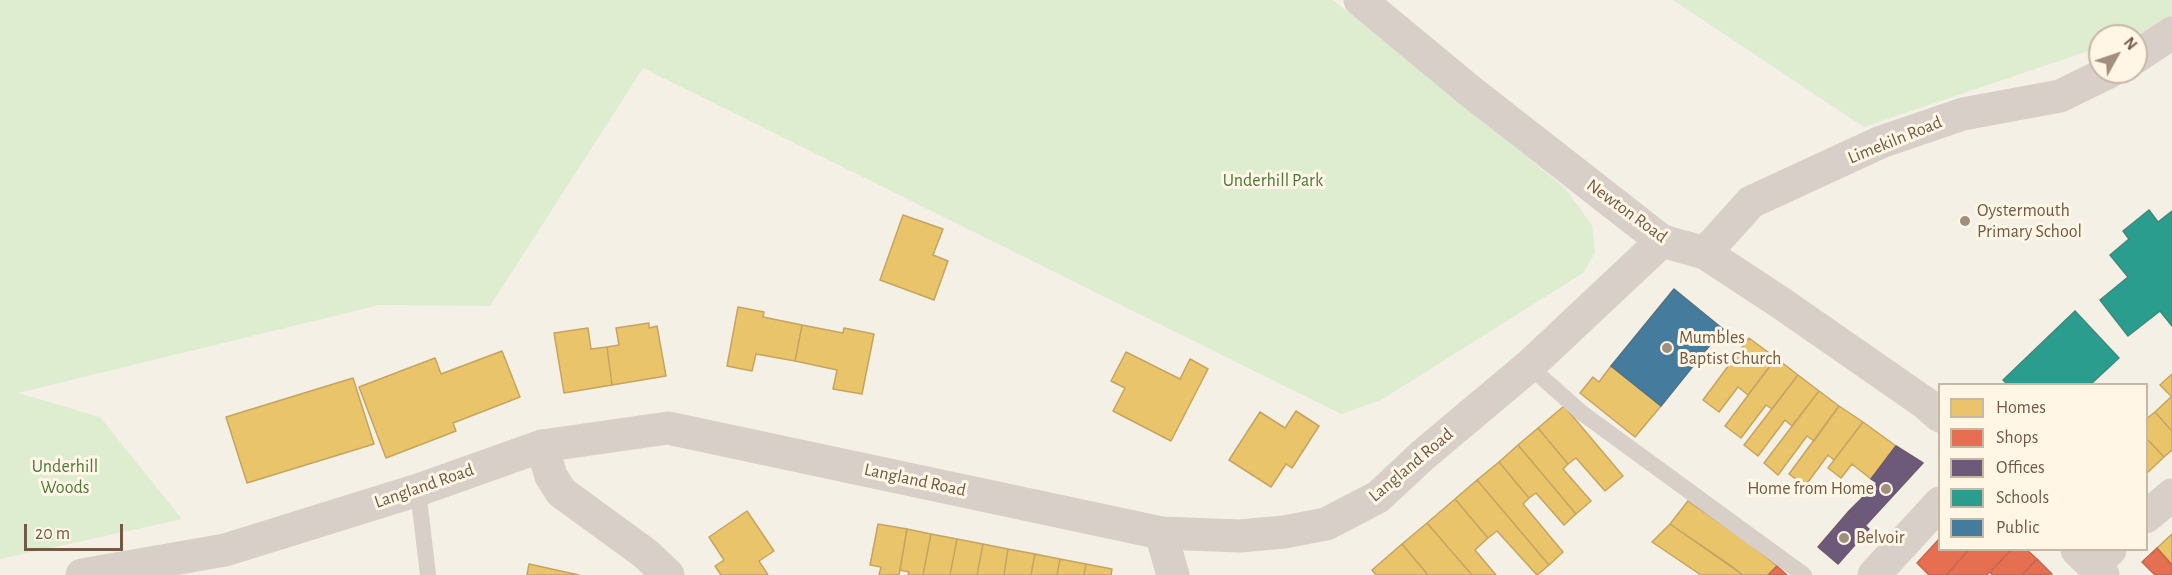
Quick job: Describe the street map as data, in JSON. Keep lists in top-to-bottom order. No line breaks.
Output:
{"streets":{"main road":["Limekiln Road","Newton Road","Langland Road"]},"crossings":[["Limekiln Road","Newton Road"],["Newton Road","Langland Road"]],"parks":["Underhill Park","Underhill Woods"],"places":["Oystermouth Primary School","Mumbles Baptist Church","Home from Home","Belvoir"],"legend":["Homes","Shops","Offices","Schools","Public"],"scale_bar":"20 m","north":"top right"}
